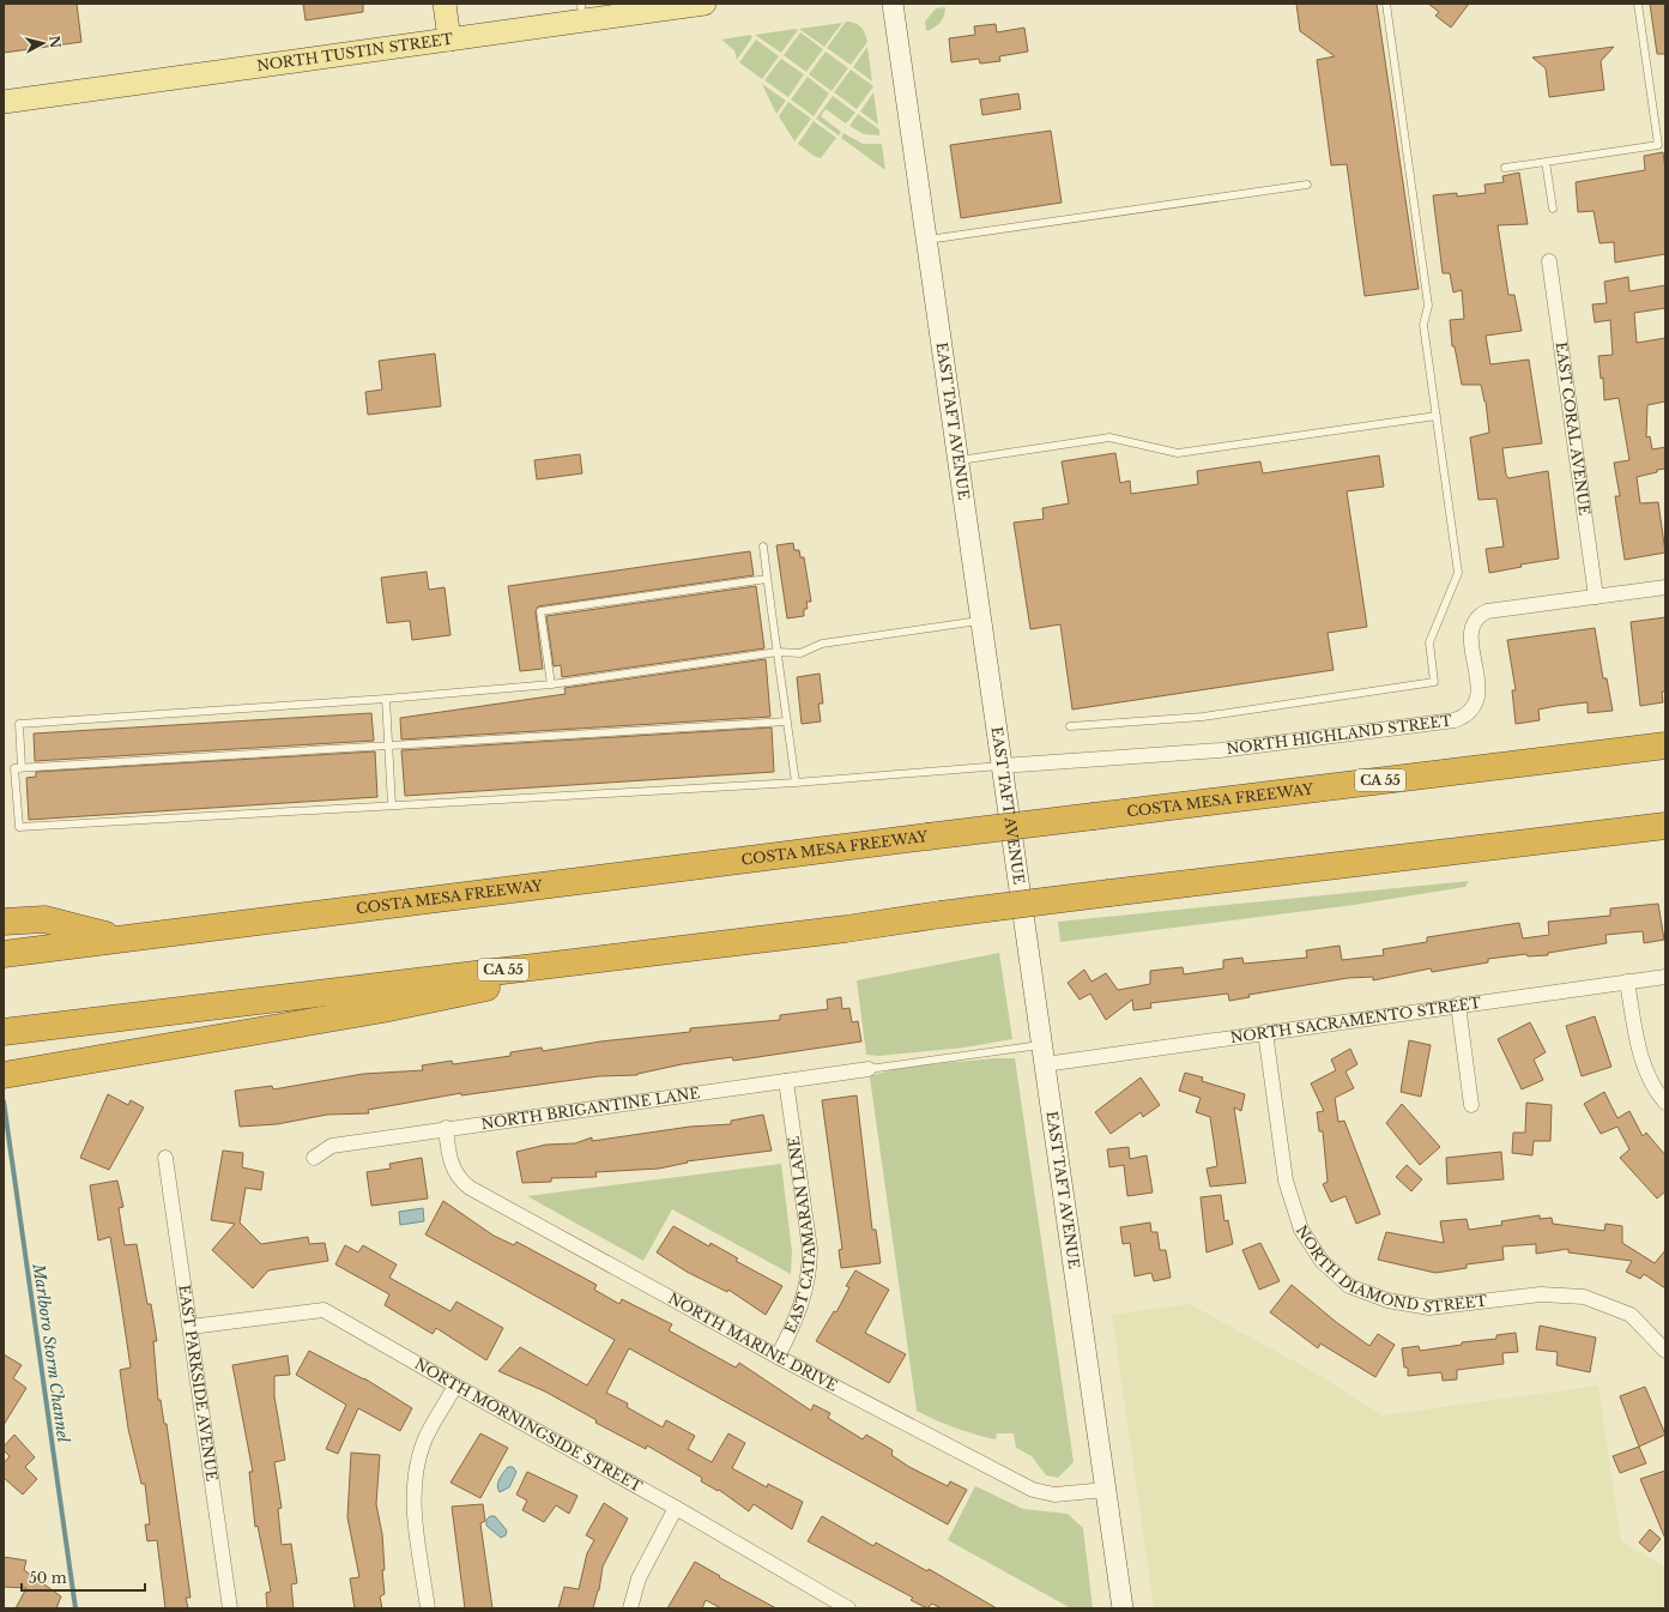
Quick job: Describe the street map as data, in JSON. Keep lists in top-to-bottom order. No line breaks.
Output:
{"streets":{"highway":["CA 55","COSTA MESA FREEWAY"],"main road":["NORTH TUSTIN STREET","EAST TAFT AVENUE"],"street":["EAST CORAL AVENUE","NORTH HIGHLAND STREET","NORTH SACRAMENTO STREET","NORTH BRIGANTINE LANE","EAST CATAMARAN LANE","NORTH DIAMOND STREET","NORTH MARINE DRIVE","EAST PARKSIDE AVENUE","NORTH MORNINGSIDE STREET"]},"crossings":[["EAST TAFT AVENUE","NORTH HIGHLAND STREET"],["EAST TAFT AVENUE","NORTH SACRAMENTO STREET"],["EAST TAFT AVENUE","NORTH MARINE DRIVE"],["EAST CORAL AVENUE","NORTH HIGHLAND STREET"],["NORTH SACRAMENTO STREET","NORTH DIAMOND STREET"],["NORTH BRIGANTINE LANE","EAST CATAMARAN LANE"],["NORTH BRIGANTINE LANE","NORTH MARINE DRIVE"],["EAST CATAMARAN LANE","NORTH MARINE DRIVE"],["EAST PARKSIDE AVENUE","NORTH MORNINGSIDE STREET"]],"water":["Marlboro Storm Channel"],"scale_bar":"50 m","north":"right"}
